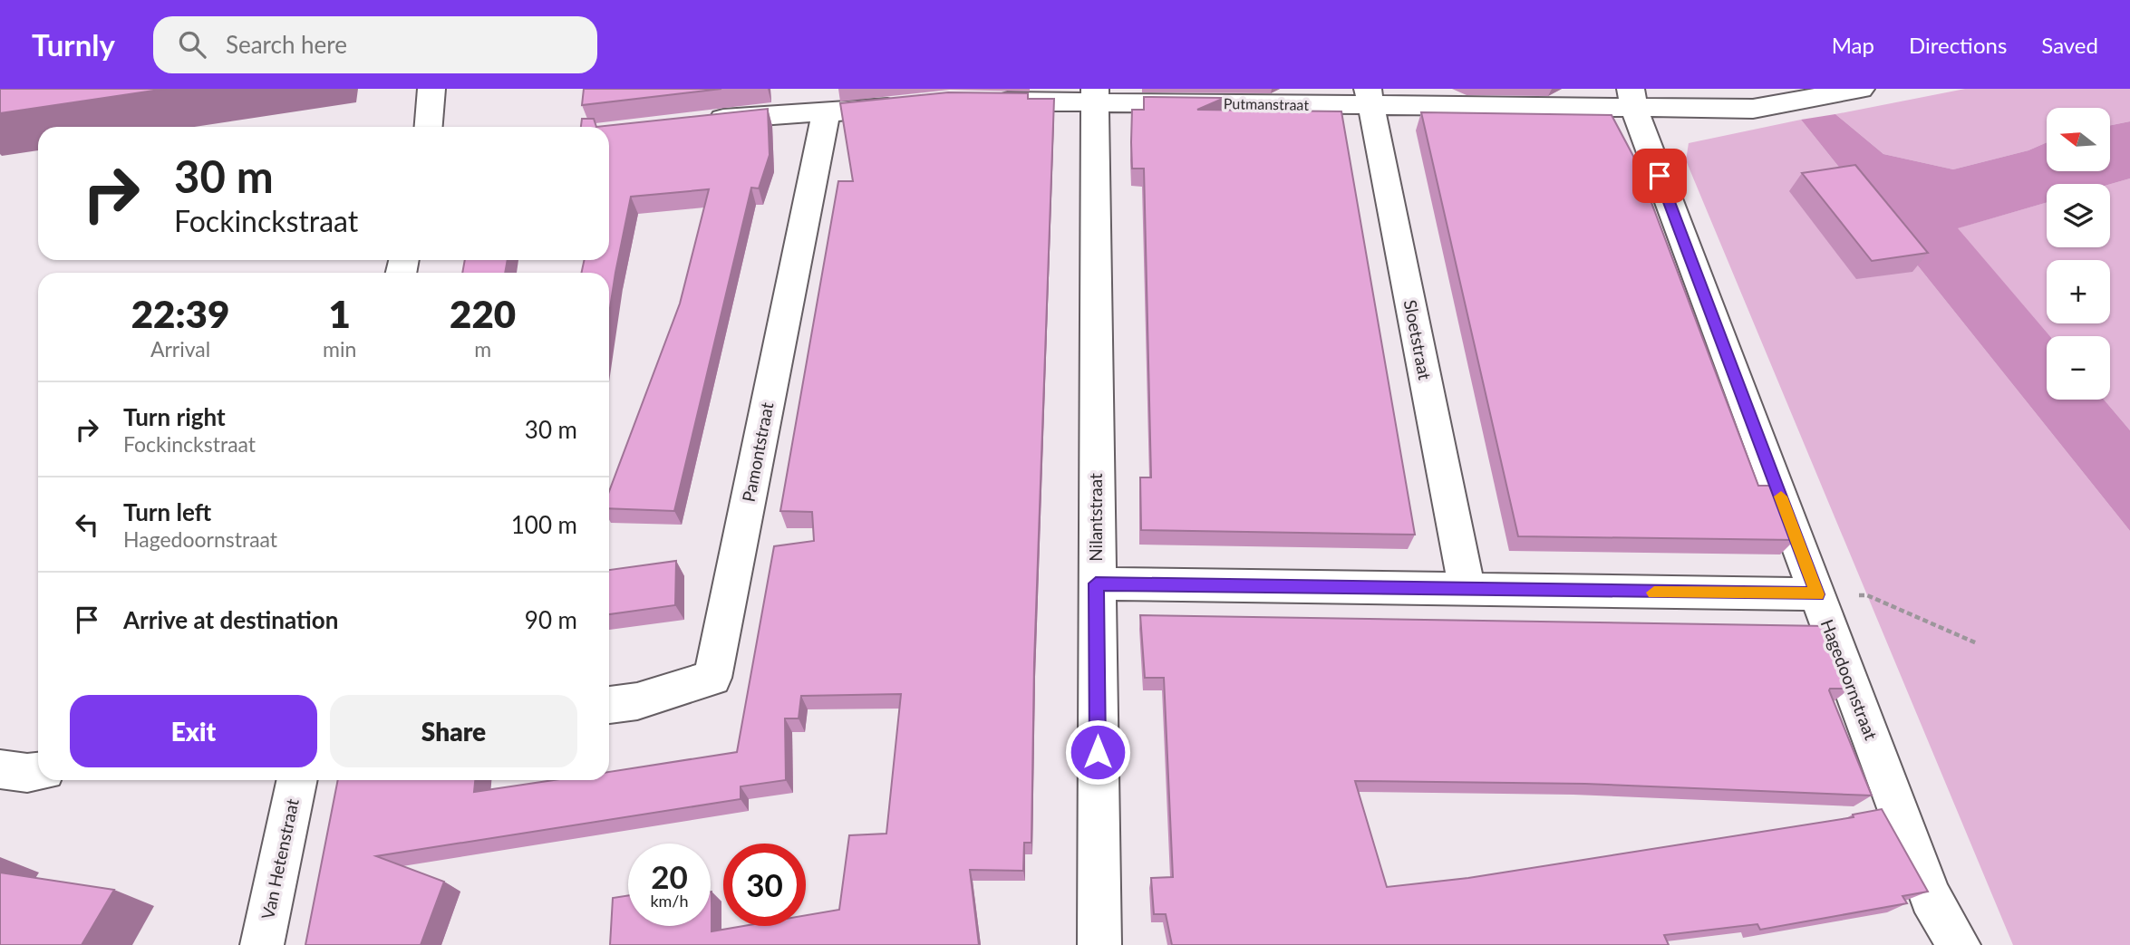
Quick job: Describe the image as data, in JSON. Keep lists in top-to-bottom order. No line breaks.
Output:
{"streets":{"street":["Putmanstraat","Sloetstraat","Pamontstraat","Nilantstraat","Hagedoornstraat","Van Hetenstraat"]},"crossings":[["Putmanstraat","Sloetstraat"],["Putmanstraat","Nilantstraat"],["Putmanstraat","Hagedoornstraat"]],"north":"left","page":{"header":"Turnly","search":"Search here","nav":["Map","Directions","Saved"],"map_buttons":["+","−"],"turn":["30 m","Fockinckstraat"],"eta":["22:39","Arrival","1","min","220","m"],"list":[{"name":"Turn right","note":"Fockinckstraat","value":"30 m"},{"name":"Turn left","note":"Hagedoornstraat","value":"100 m"},{"name":"Arrive at destination","value":"90 m"}],"buttons":["Exit","Share"],"speed":"20 km/h","limit":"30"}}
